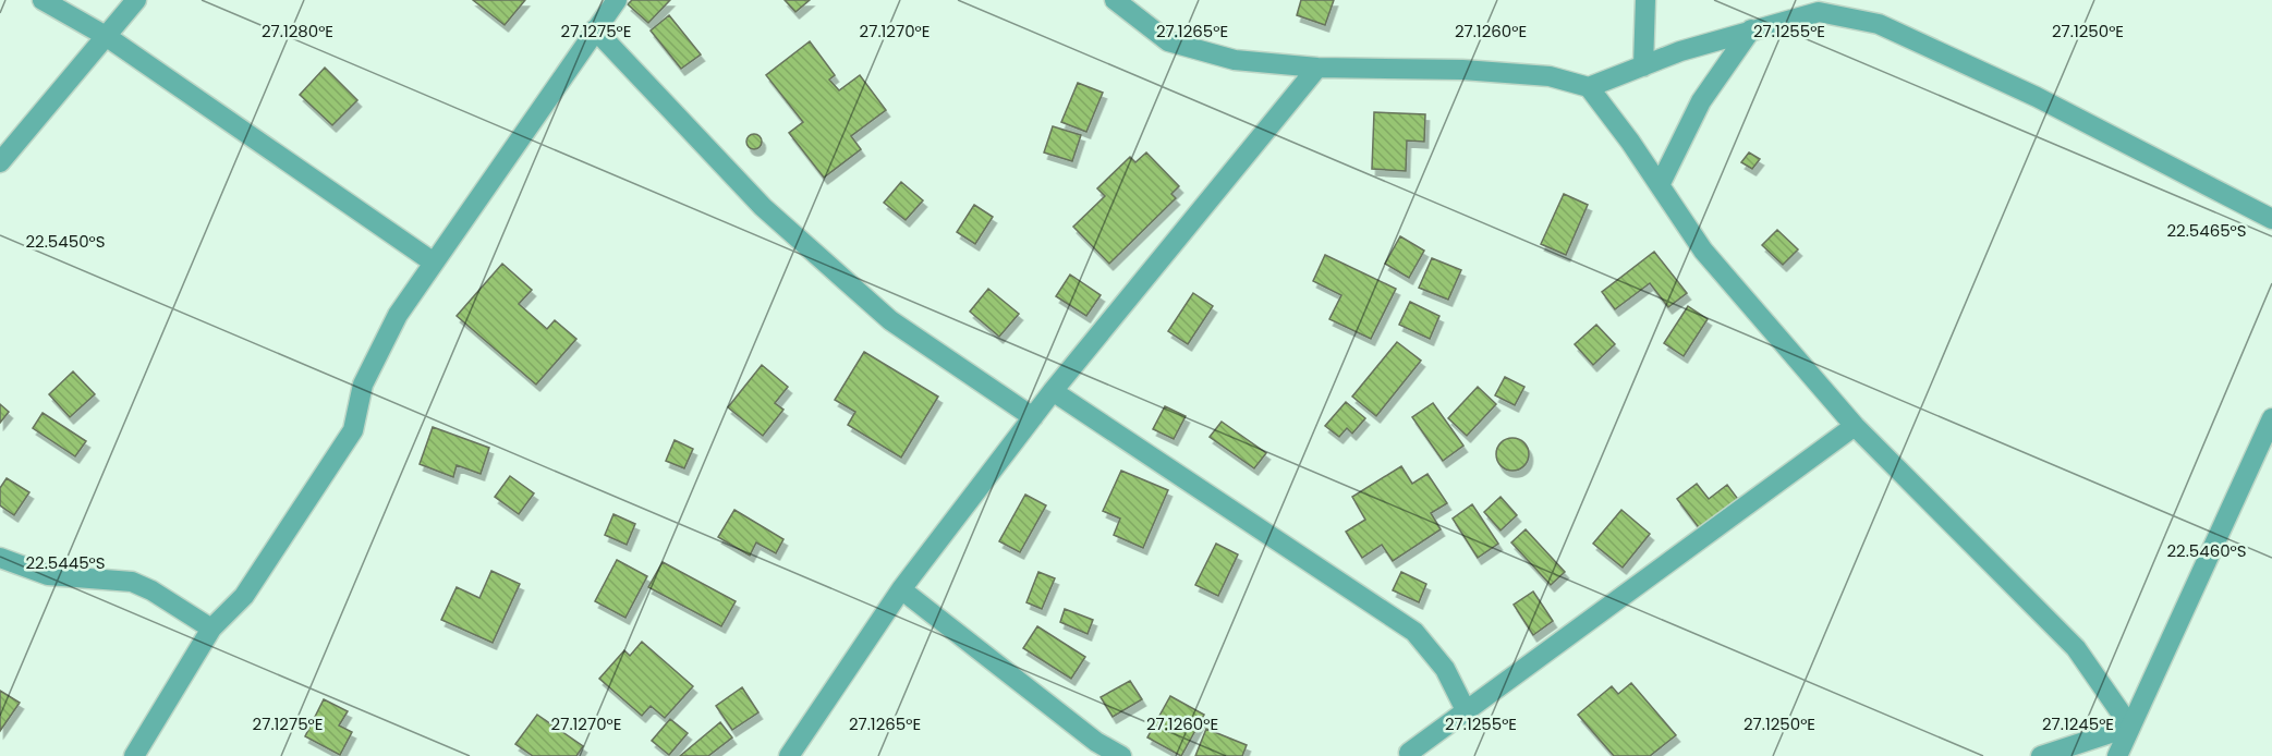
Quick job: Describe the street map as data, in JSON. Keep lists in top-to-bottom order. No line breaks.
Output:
{"coordinates":["27.1270°E","27.1265°E","27.1260°E","27.1280°E","27.1275°E","27.1255°E","27.1250°E","22.5465°S","22.5450°S","22.5460°S","22.5445°S","27.1245°E"]}
